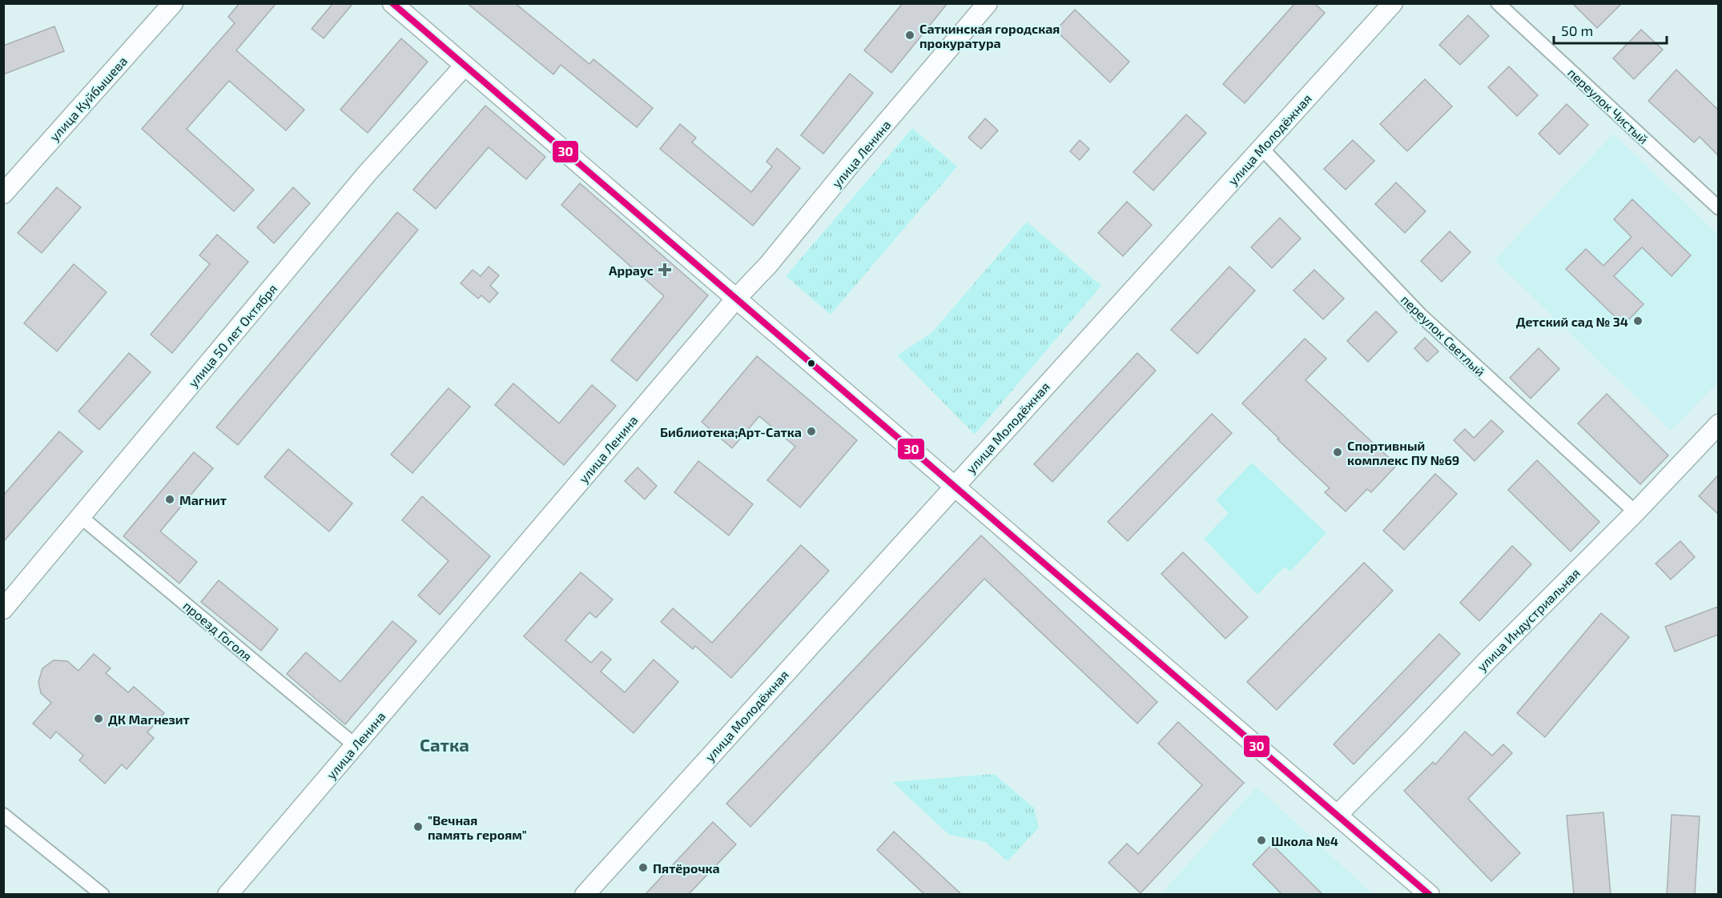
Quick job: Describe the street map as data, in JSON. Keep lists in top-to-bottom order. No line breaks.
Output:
{"streets":{"main road":["улица Куйбышева","улица Молодёжная","улица Ленина","улица 50 лет Октября","улица Индустриальная"],"street":["переулок Чистый","переулок Светлый","проезд Гоголя"]},"crossings":[["улица Молодёжная","переулок Светлый"],["улица Ленина","проезд Гоголя"],["улица 50 лет Октября","проезд Гоголя"],["переулок Светлый","улица Индустриальная"]],"districts":["Сатка"],"places":{"other":["Саткинская городская прокуратура","Детский сад № 34","Библиотека;Арт-Сатка","Спортивный комплекс ПУ №69","Магнит","ДК Магнезит","\"Вечная память героям\"","Школа №4","Пятёрочка"],"health":["Арраус"]},"lines":["transit line 30"],"scale_bar":"50 m"}
